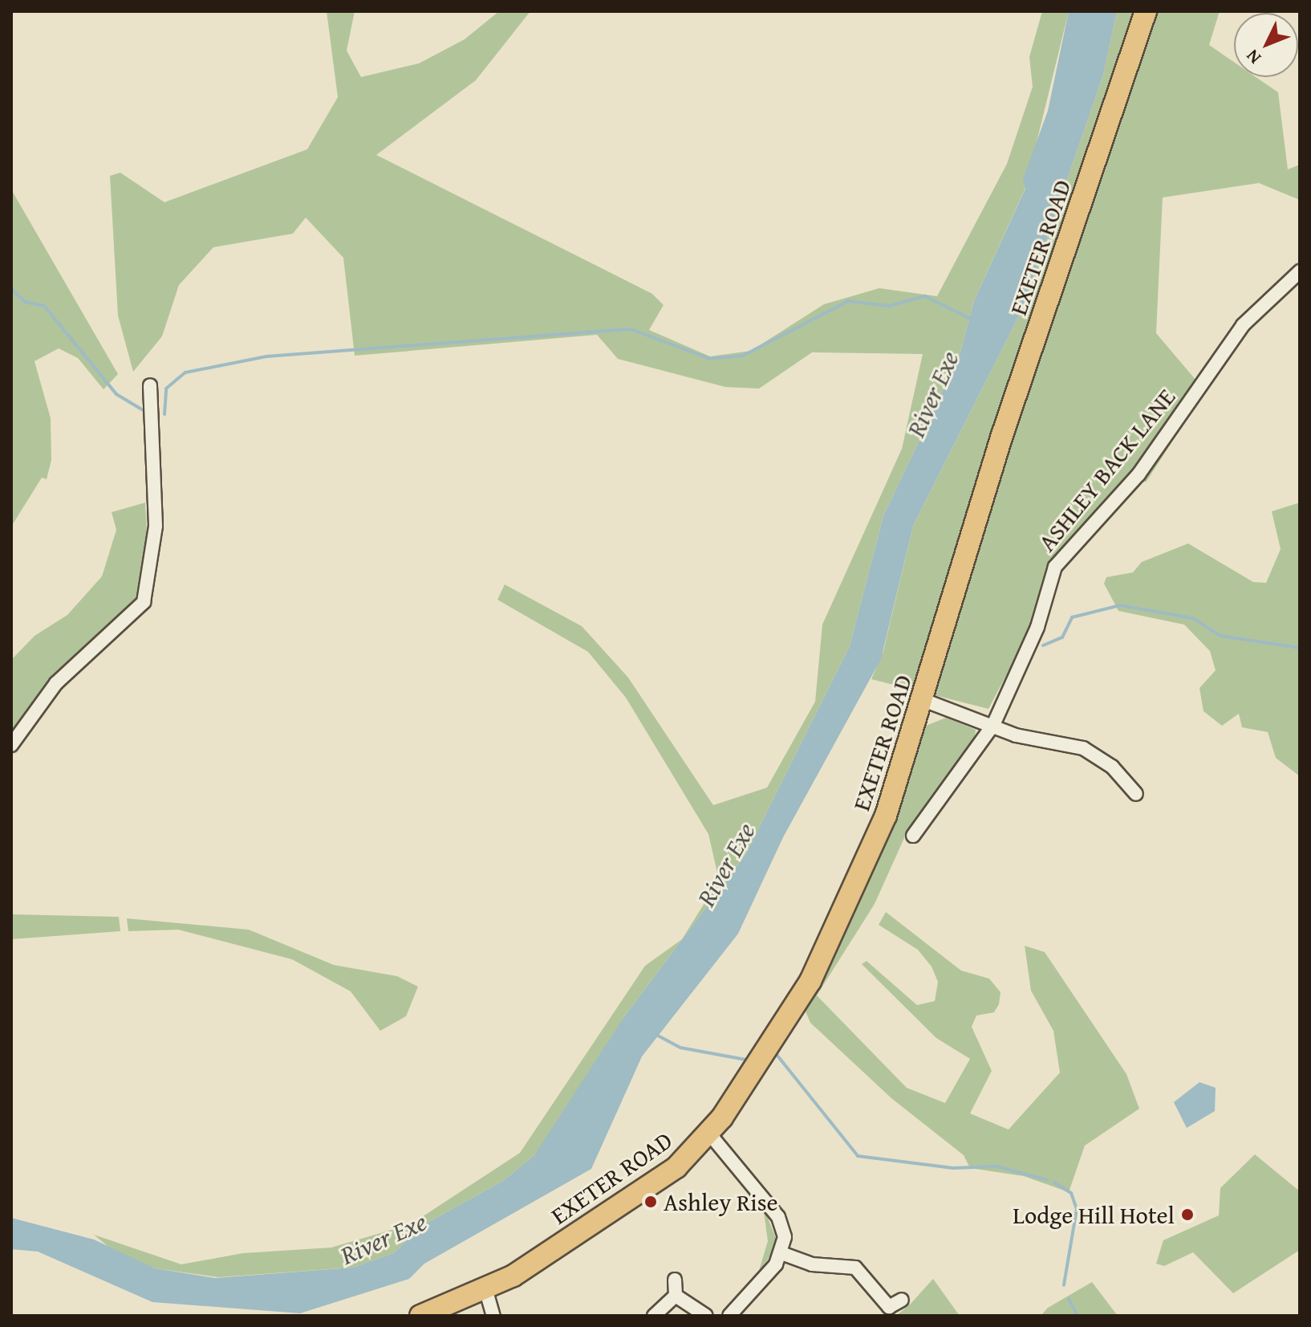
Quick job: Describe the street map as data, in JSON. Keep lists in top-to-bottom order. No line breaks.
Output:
{"streets":{"main road":["EXETER ROAD"],"street":["ASHLEY BACK LANE"]},"water":["River Exe"],"places":["Ashley Rise","Lodge Hill Hotel"],"north":"bottom left"}
